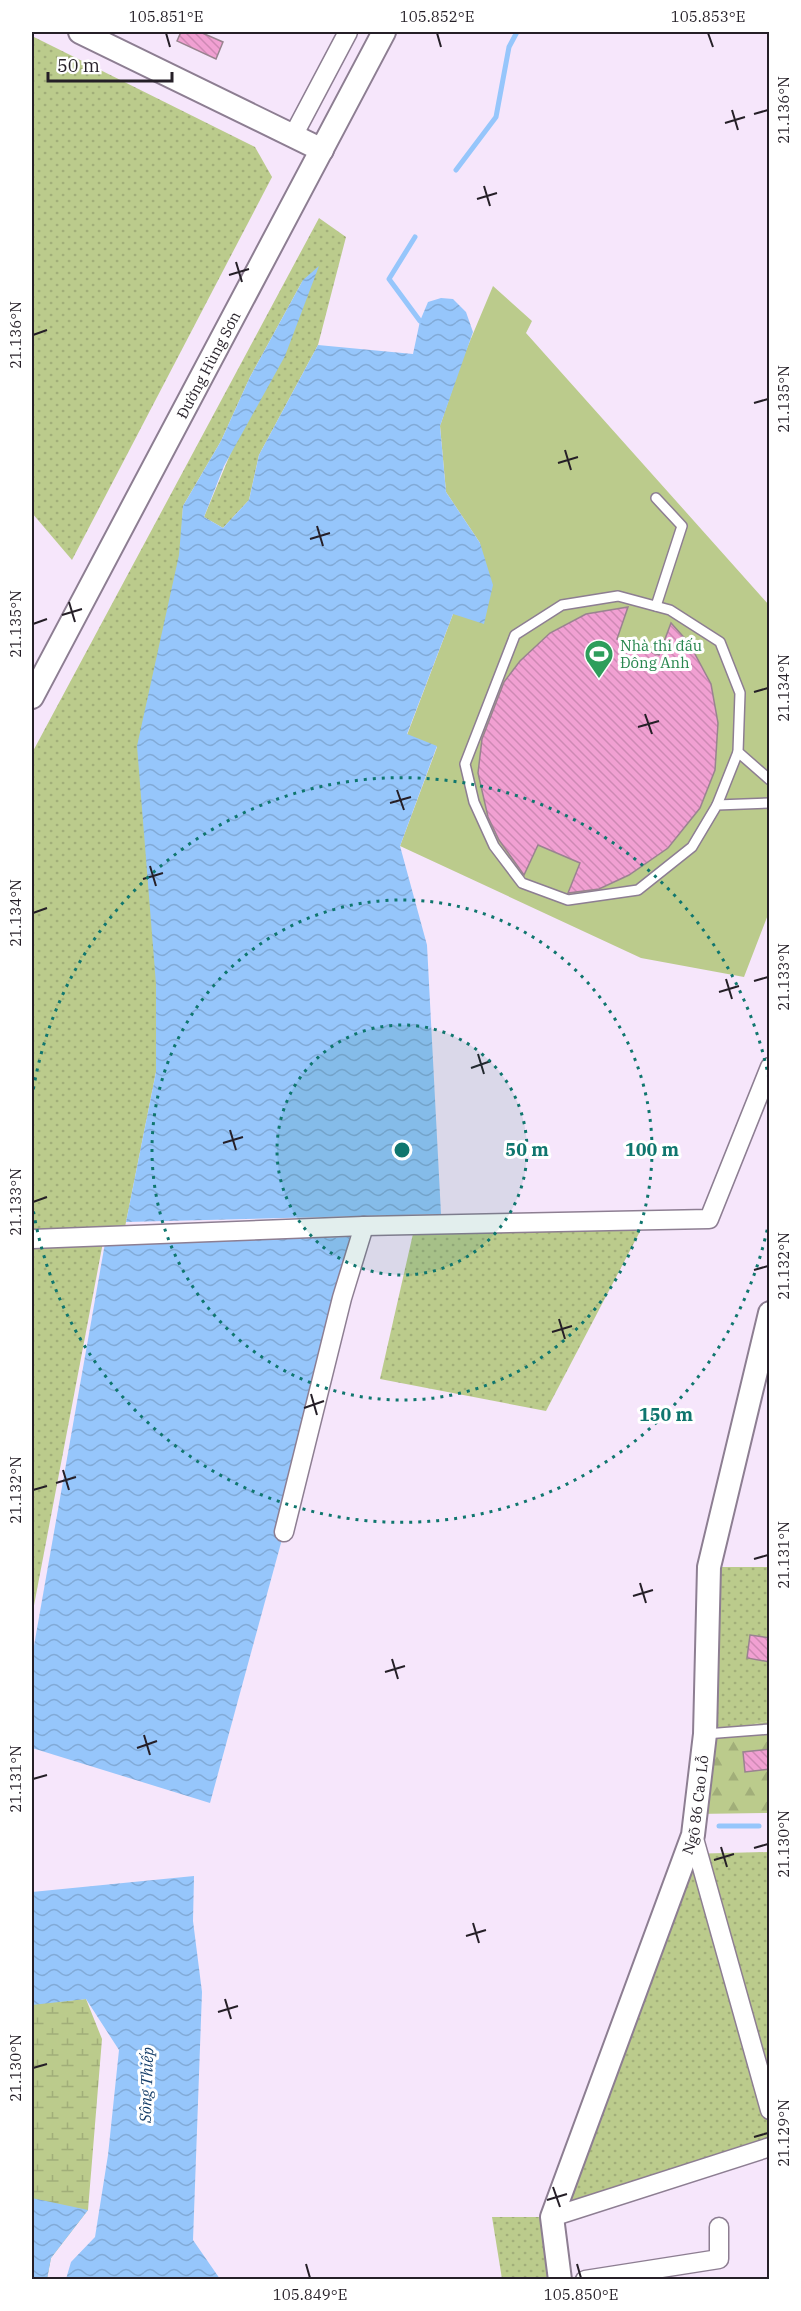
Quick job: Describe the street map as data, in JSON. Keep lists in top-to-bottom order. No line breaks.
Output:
{"streets":{"street":["Đường Hùng Sơn","Ngõ 86 Cao Lỗ"]},"water":["Sông Thiếp"],"places":{"sports":["Nhà thi đấu Đông Anh"]},"scale_bar":"50 m","coordinates":["105.851°E","105.852°E","105.853°E","21.136°N","21.135°N","21.134°N","21.133°N","21.132°N","21.131°N","21.130°N","21.129°N","105.849°E","105.850°E"],"rings":["50 m","100 m","150 m"]}
